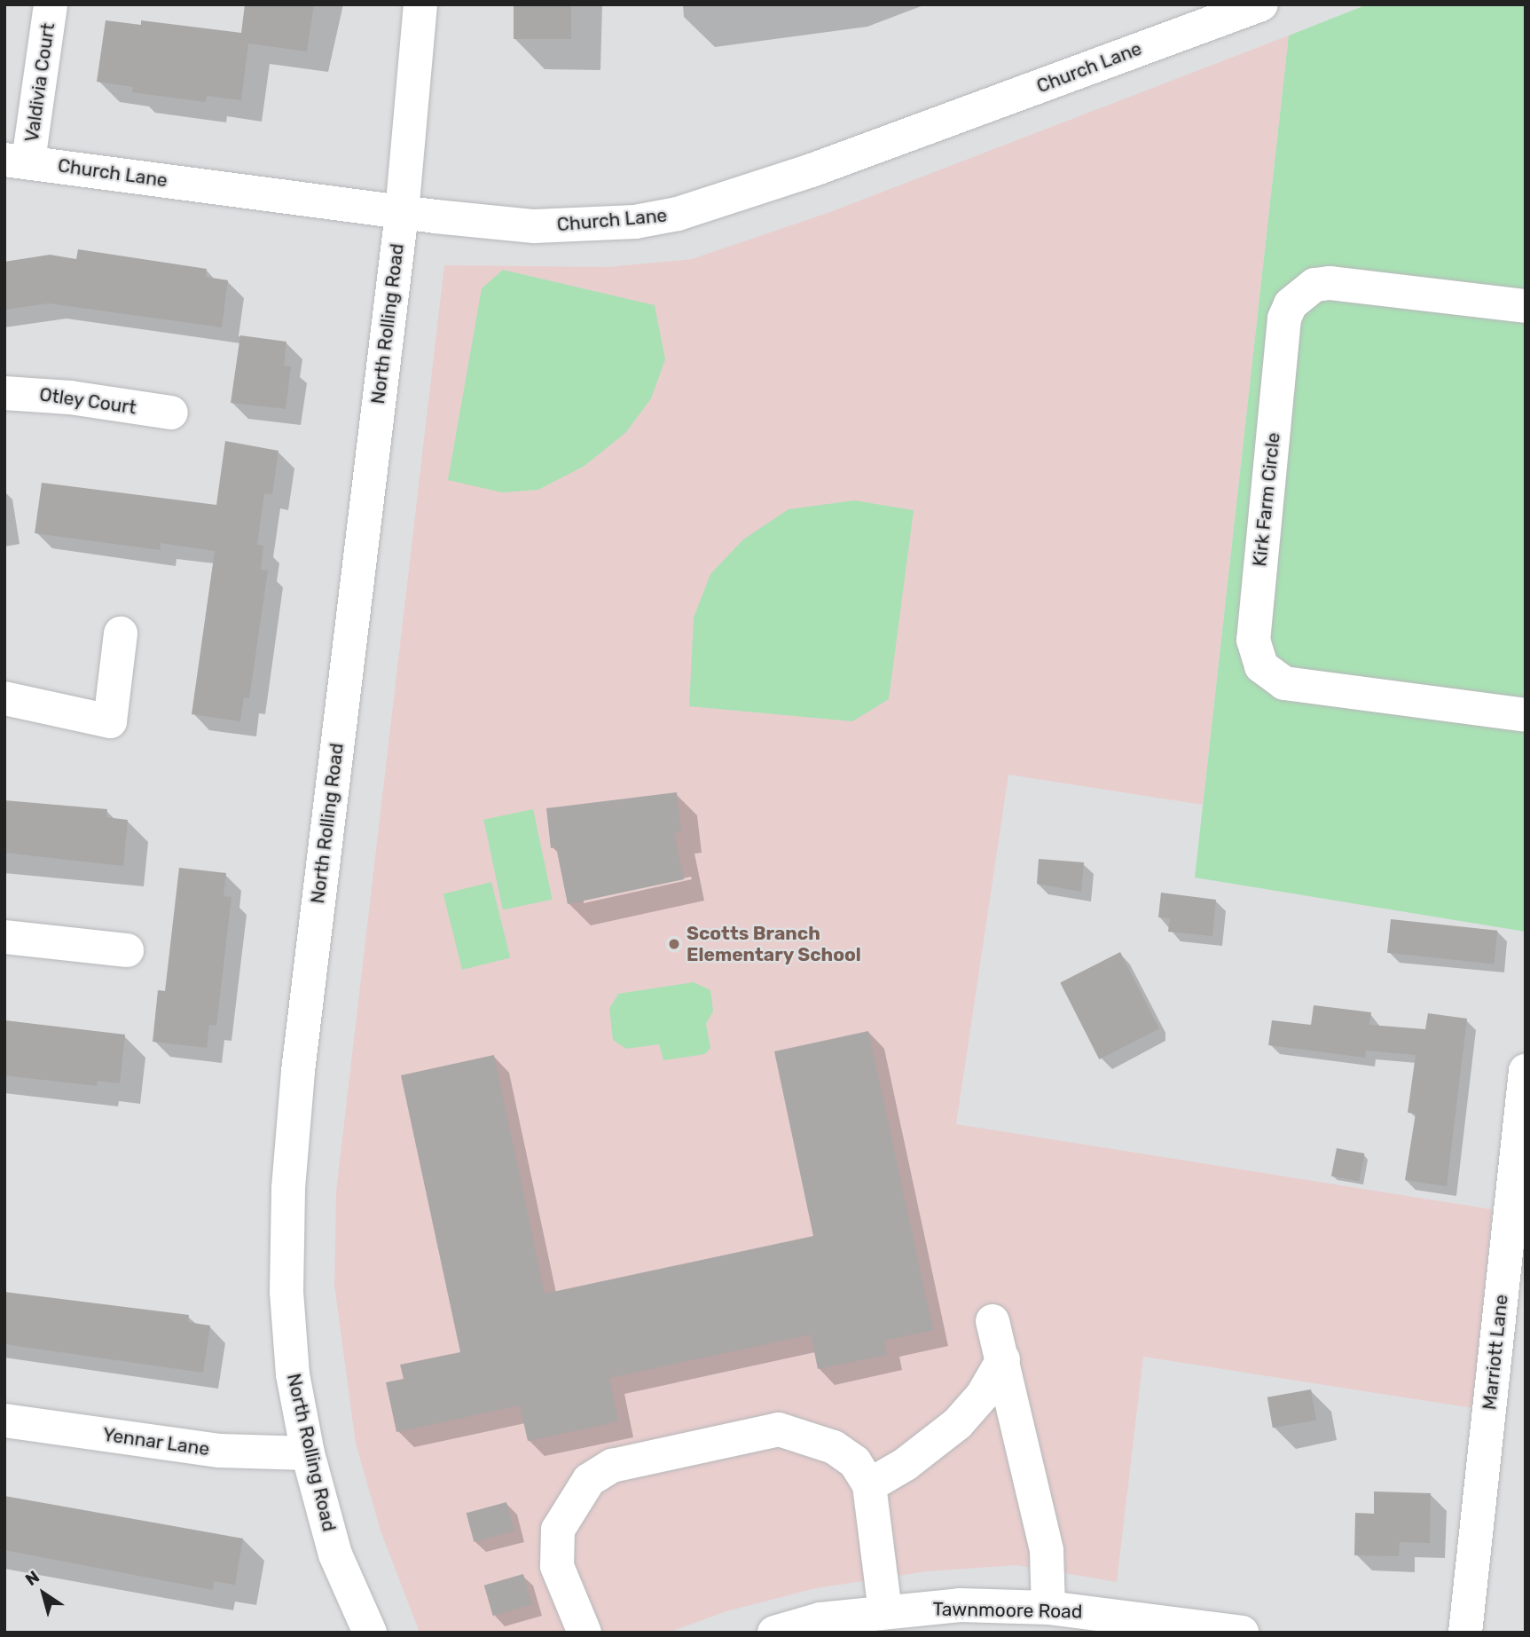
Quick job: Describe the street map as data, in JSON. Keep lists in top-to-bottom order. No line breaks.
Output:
{"streets":{"street":["Church Lane","Valdivia Court","North Rolling Road","Otley Court","Kirk Farm Circle","Marriott Lane","Yennar Lane","Tawnmoore Road"]},"crossings":[["Church Lane","Valdivia Court"],["Church Lane","North Rolling Road"],["North Rolling Road","Yennar Lane"]],"places":["Scotts Branch Elementary School"],"north":"top left"}
